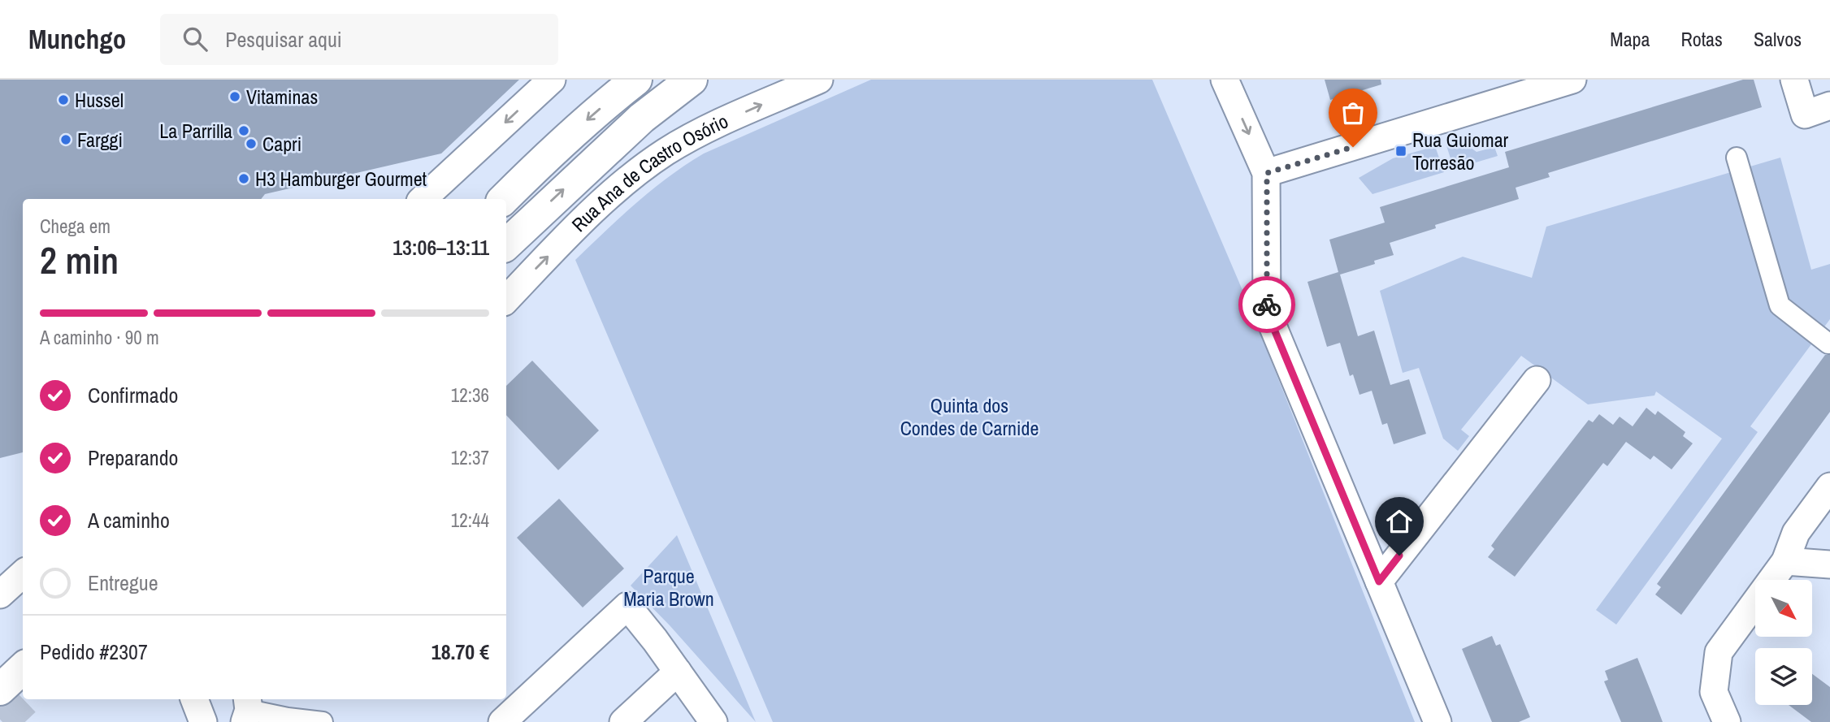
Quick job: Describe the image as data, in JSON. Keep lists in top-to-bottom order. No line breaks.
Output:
{"streets":{"street":["Rua Ana de Castro Osório"]},"parks":["Quinta dos Condes de Carnide","Parque Maria Brown"],"places":{"other":["Vitaminas","Hussel","La Parrilla","Farggi","Capri","H3 Hamburger Gourmet"],"transit":["Rua Guiomar Torresão"]},"north":"bottom right","page":{"header":"Munchgo","search":"Pesquisar aqui","nav":["Mapa","Rotas","Salvos"],"heading":["2 min","Chega em","13:06–13:11"],"panel":["Pedido #2307","18.70 €"],"bar":"A caminho · 90 m","list":[["Confirmado","12:36"],["Preparando","12:37"],["A caminho","12:44"],"Entregue"]}}
